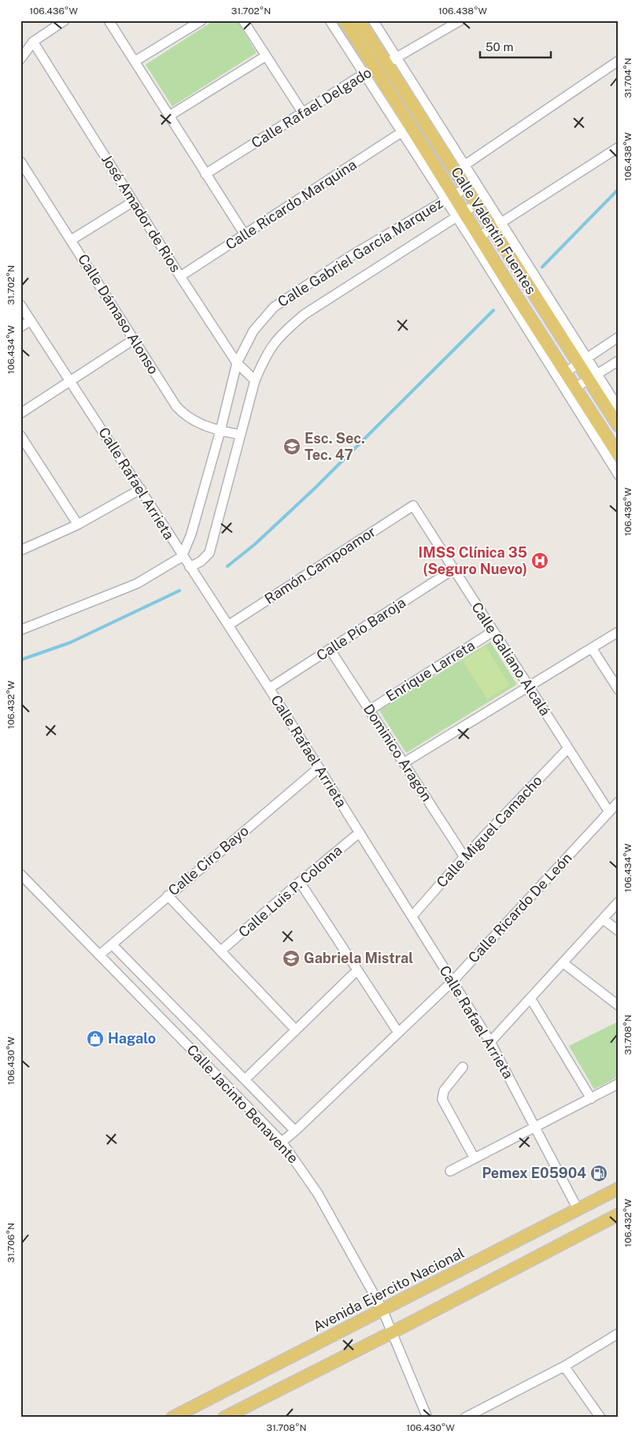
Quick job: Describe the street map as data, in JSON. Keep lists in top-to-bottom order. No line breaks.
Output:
{"streets":{"main road":["Calle Valentín Fuentes","Avenida Ejercito Nacional"],"street":["Calle Rafael Delgado","Calle Ricardo Marquina","José Amador de Rios","Calle Gabriel García Marquez","Calle Dámaso Alonso","Calle Rafael Arrieta","Ramón Campoamor","Calle Pío Baroja","Calle Galiano Alcalá","Enrique Larreta","Dominico Aragón","Calle Miguel Camacho","Calle Ciro Bayo","Calle Luis P. Coloma","Calle Ricardo De León","Calle Jacinto Benavente"]},"crossings":[["Calle Rafael Delgado","Calle Valentín Fuentes"],["Calle Ricardo Marquina","José Amador de Rios"],["José Amador de Rios","Calle Gabriel García Marquez"],["Calle Valentín Fuentes","Calle Gabriel García Marquez"],["Calle Gabriel García Marquez","Calle Dámaso Alonso"],["Calle Gabriel García Marquez","Calle Rafael Arrieta"],["Calle Rafael Arrieta","Ramón Campoamor"],["Calle Rafael Arrieta","Calle Pío Baroja"],["Calle Rafael Arrieta","Calle Miguel Camacho"],["Calle Rafael Arrieta","Calle Ciro Bayo"],["Calle Rafael Arrieta","Calle Luis P. Coloma"],["Calle Rafael Arrieta","Calle Ricardo De León"],["Calle Rafael Arrieta","Avenida Ejercito Nacional"],["Ramón Campoamor","Calle Galiano Alcalá"],["Calle Pío Baroja","Calle Galiano Alcalá"],["Calle Pío Baroja","Dominico Aragón"],["Calle Galiano Alcalá","Enrique Larreta"],["Calle Galiano Alcalá","Calle Miguel Camacho"],["Calle Galiano Alcalá","Calle Ricardo De León"],["Enrique Larreta","Dominico Aragón"],["Dominico Aragón","Calle Miguel Camacho"],["Calle Ciro Bayo","Calle Jacinto Benavente"],["Calle Ricardo De León","Calle Jacinto Benavente"],["Calle Jacinto Benavente","Avenida Ejercito Nacional"]],"places":{"school or university":["Esc. Sec. Tec. 47","Gabriela Mistral"],"hospital":["IMSS Clínica 35 (Seguro Nuevo)"],"shop":["Hagalo"],"fuel station":["Pemex E05904"]},"scale_bar":"50 m","coordinates":["106.436°W","31.702°N","106.438°W","31.704°N","106.434°W","106.432°W","31.708°N","106.430°W","31.706°N"]}
